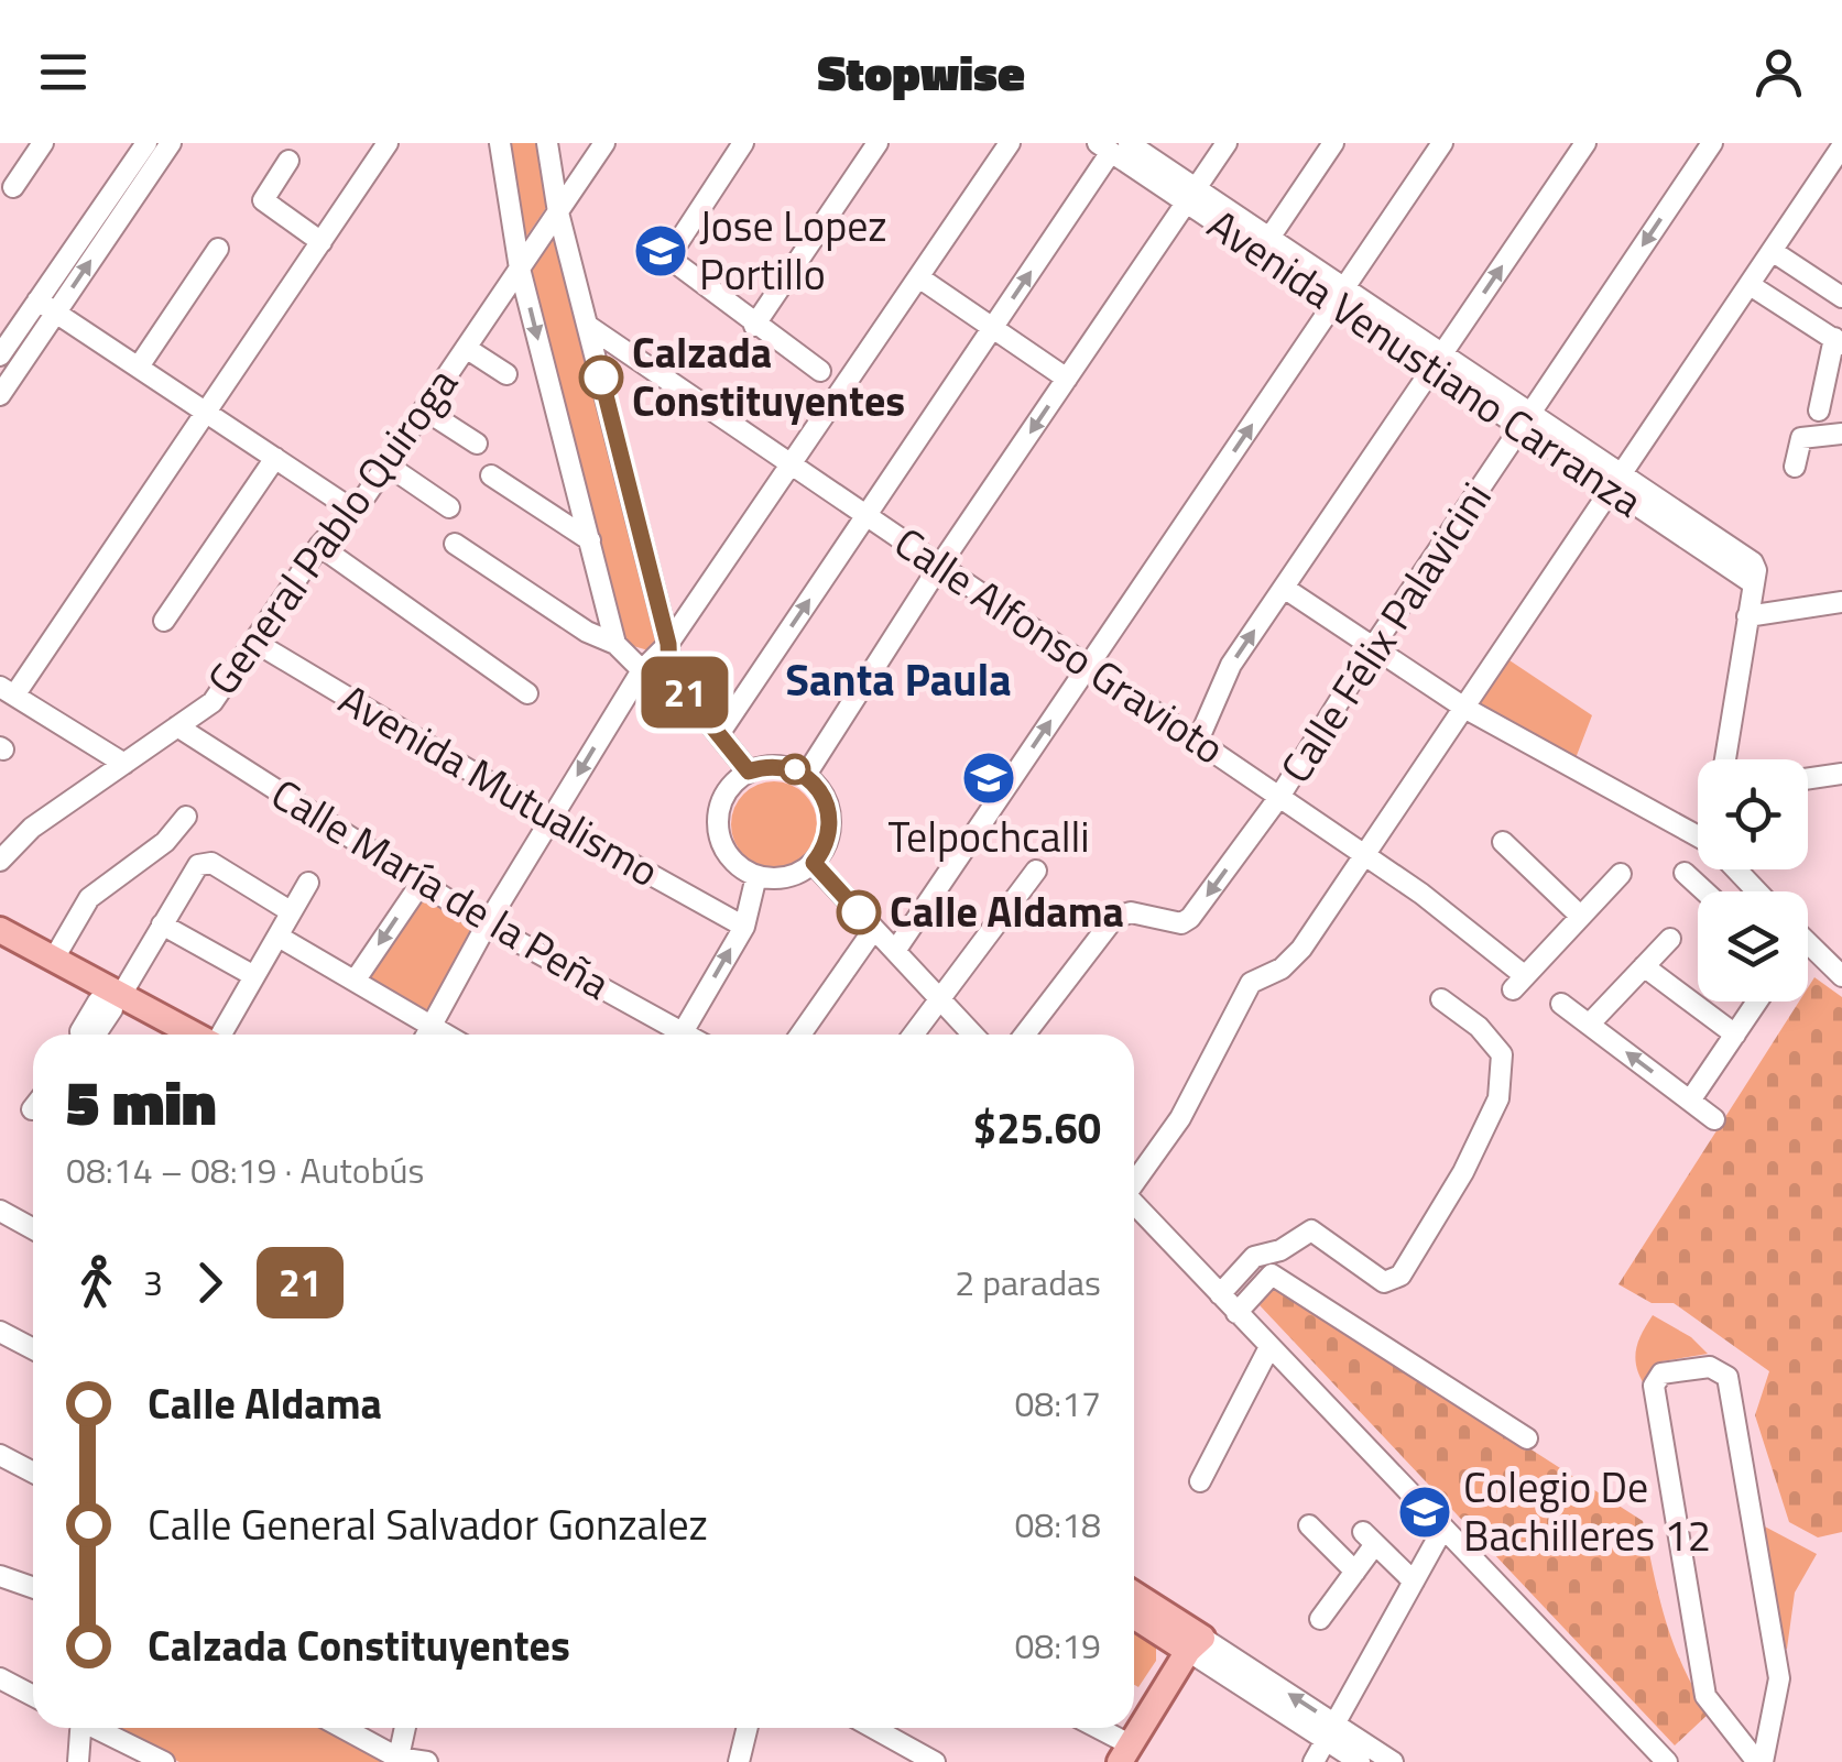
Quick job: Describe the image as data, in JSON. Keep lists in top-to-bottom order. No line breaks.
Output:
{"streets":{"street":["Avenida Venustiano Carranza","General Pablo Quiroga","Calle Félix Palavicini","Calle Alfonso Gravioto","Avenida Mutualismo","Calle María de la Peña"]},"crossings":[["Avenida Venustiano Carranza","Calle Félix Palavicini"],["General Pablo Quiroga","Avenida Mutualismo"],["General Pablo Quiroga","Calle María de la Peña"],["Calle Félix Palavicini","Calle Alfonso Gravioto"]],"districts":["Santa Paula"],"places":{"school or university":["Jose Lopez Portillo","Telpochcalli","Colegio De Bachilleres 12"],"other":["Calzada Constituyentes","Calle Aldama"]},"lines":["bus line 21"],"page":{"header":"Stopwise","on_map":"21","heading":["5 min","08:14 – 08:19 · Autobús","$25.60"],"legs":["3","21","2 paradas"],"list":[{"name":"Calle Aldama","value":"08:17"},{"name":"Calle General Salvador Gonzalez","value":"08:18"},{"name":"Calzada Constituyentes","value":"08:19"}]}}
